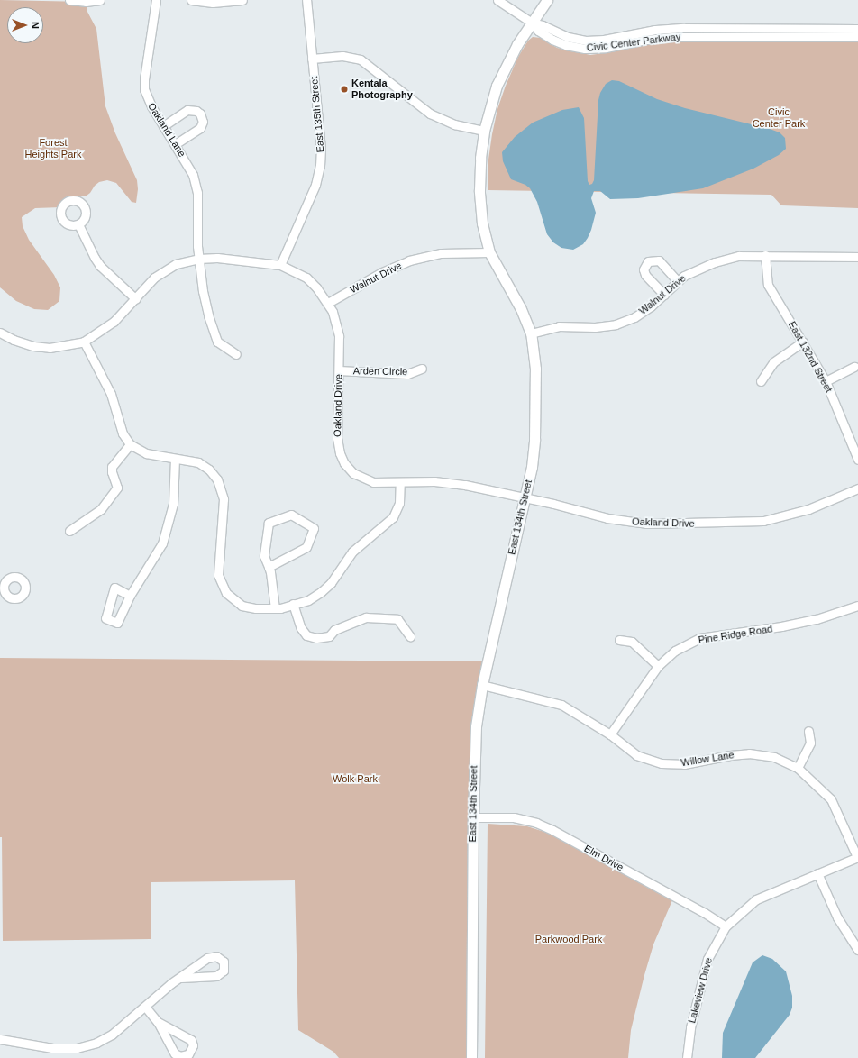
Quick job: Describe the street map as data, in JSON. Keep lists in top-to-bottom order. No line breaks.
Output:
{"streets":{"street":["Civic Center Parkway","East 135th Street","Oakland Lane","Walnut Drive","East 132nd Street","Arden Circle","Oakland Drive","East 134th Street","Pine Ridge Road","Willow Lane","Elm Drive","Lakeview Drive"]},"crossings":[["Civic Center Parkway","East 134th Street"],["East 135th Street","Oakland Drive"],["Oakland Lane","Oakland Drive"],["Walnut Drive","East 132nd Street"],["Walnut Drive","Oakland Drive"],["Walnut Drive","East 134th Street"],["Arden Circle","Oakland Drive"],["Oakland Drive","East 134th Street"],["East 134th Street","Willow Lane"],["East 134th Street","Elm Drive"],["Pine Ridge Road","Willow Lane"],["Willow Lane","Lakeview Drive"],["Elm Drive","Lakeview Drive"]],"parks":["Civic Center Park","Forest Heights Park","Wolk Park","Parkwood Park"],"places":["Kentala Photography"],"north":"right"}
